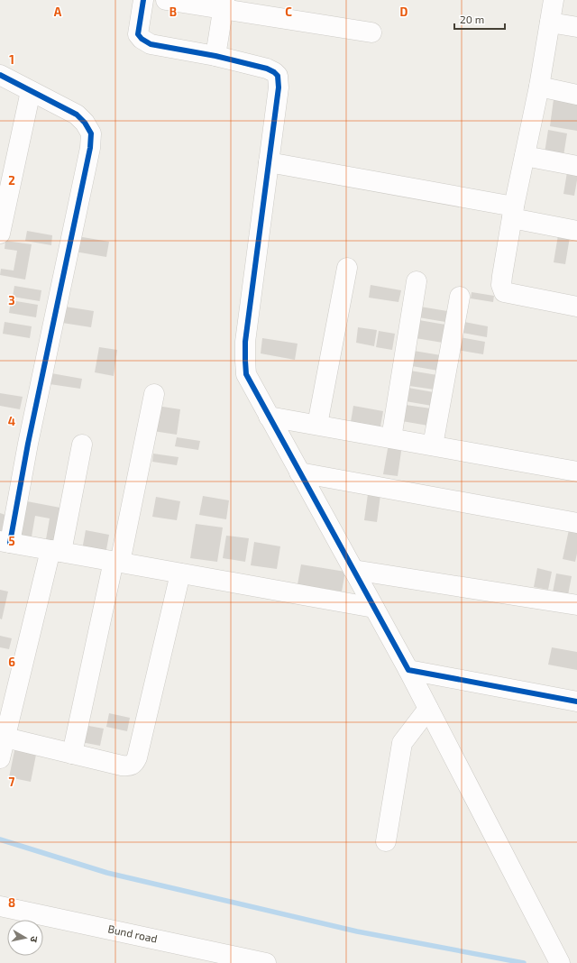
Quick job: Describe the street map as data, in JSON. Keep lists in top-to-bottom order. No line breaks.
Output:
{"streets":{"street":["Bund road"]},"scale_bar":"20 m","north":"right","grid":{"columns":["A","B","C","D"],"rows":["1","2","3","4","5","6","7","8"]}}
